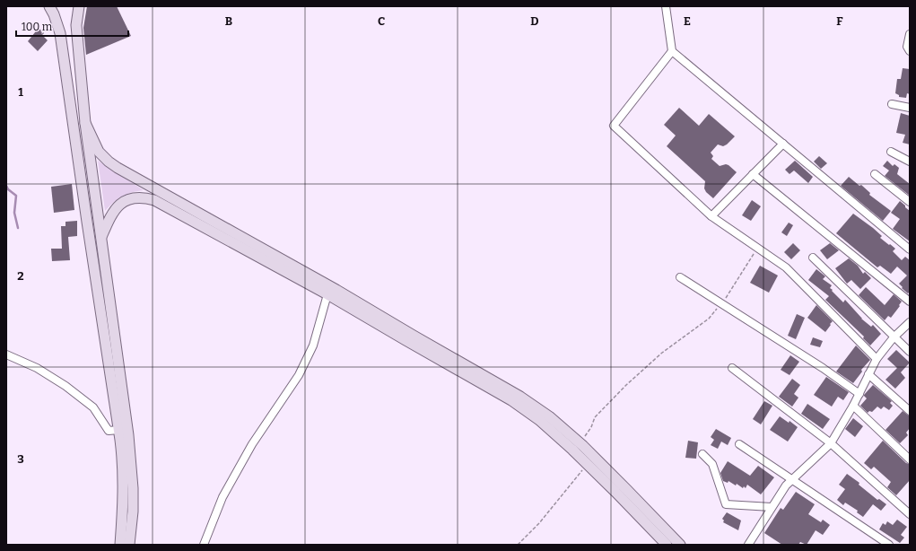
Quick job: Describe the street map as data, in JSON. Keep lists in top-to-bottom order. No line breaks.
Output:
{"scale_bar":"100 m","grid":{"columns":["B","C","D","E","F"],"rows":["1","2","3"]}}
